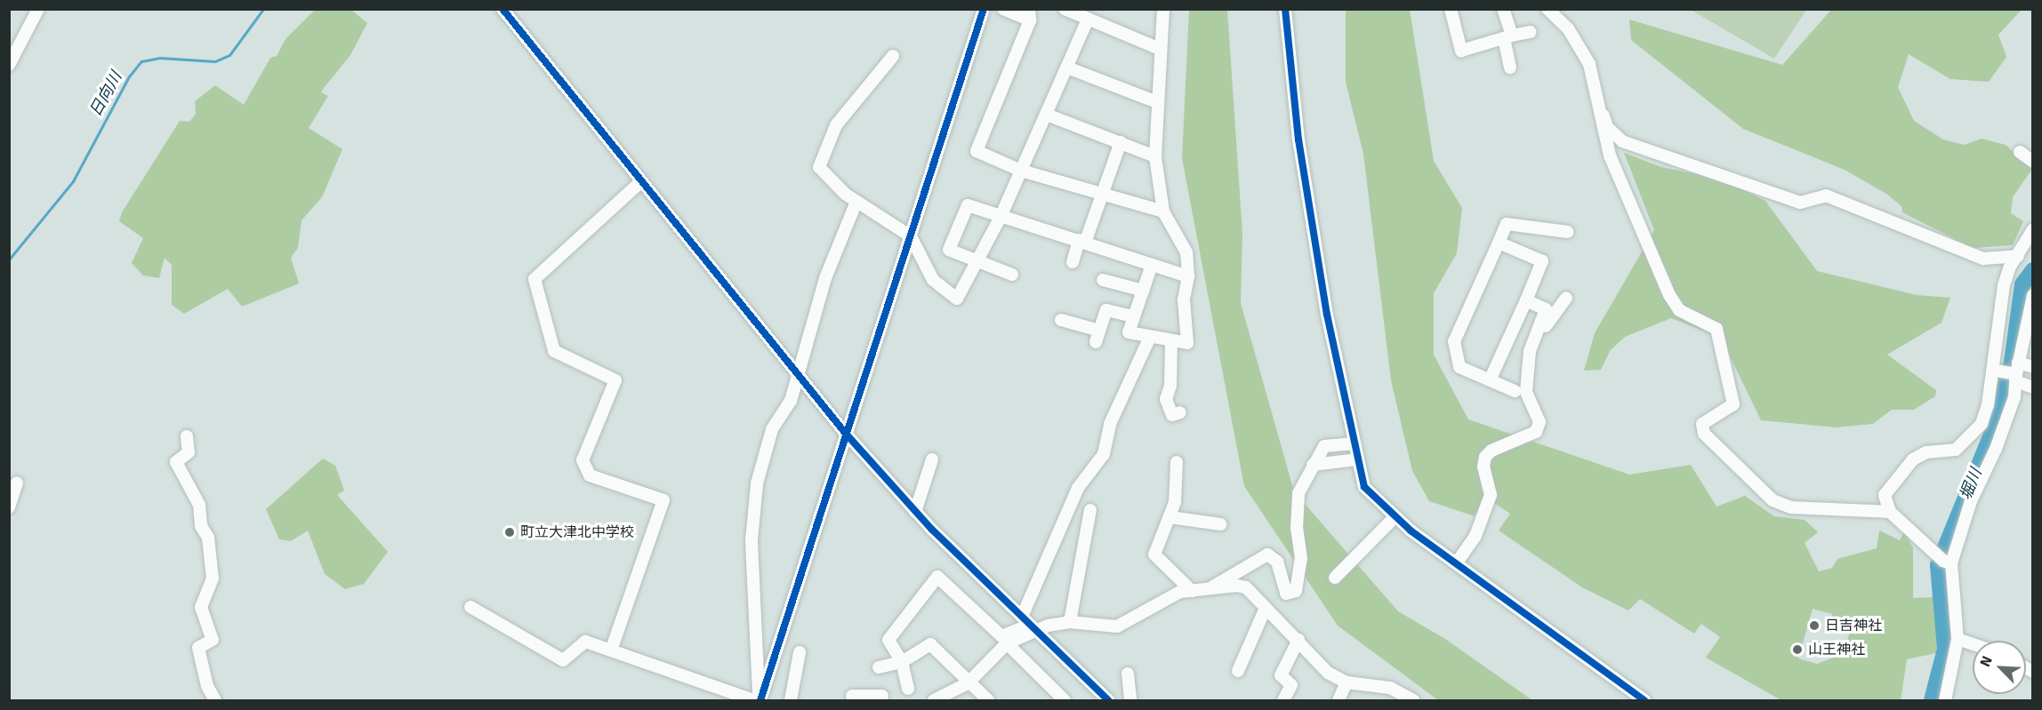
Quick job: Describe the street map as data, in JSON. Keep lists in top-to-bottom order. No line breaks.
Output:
{"water":["日向川","堀川"],"places":["町立大津北中学校","日吉神社","山王神社"],"north":"top left"}
